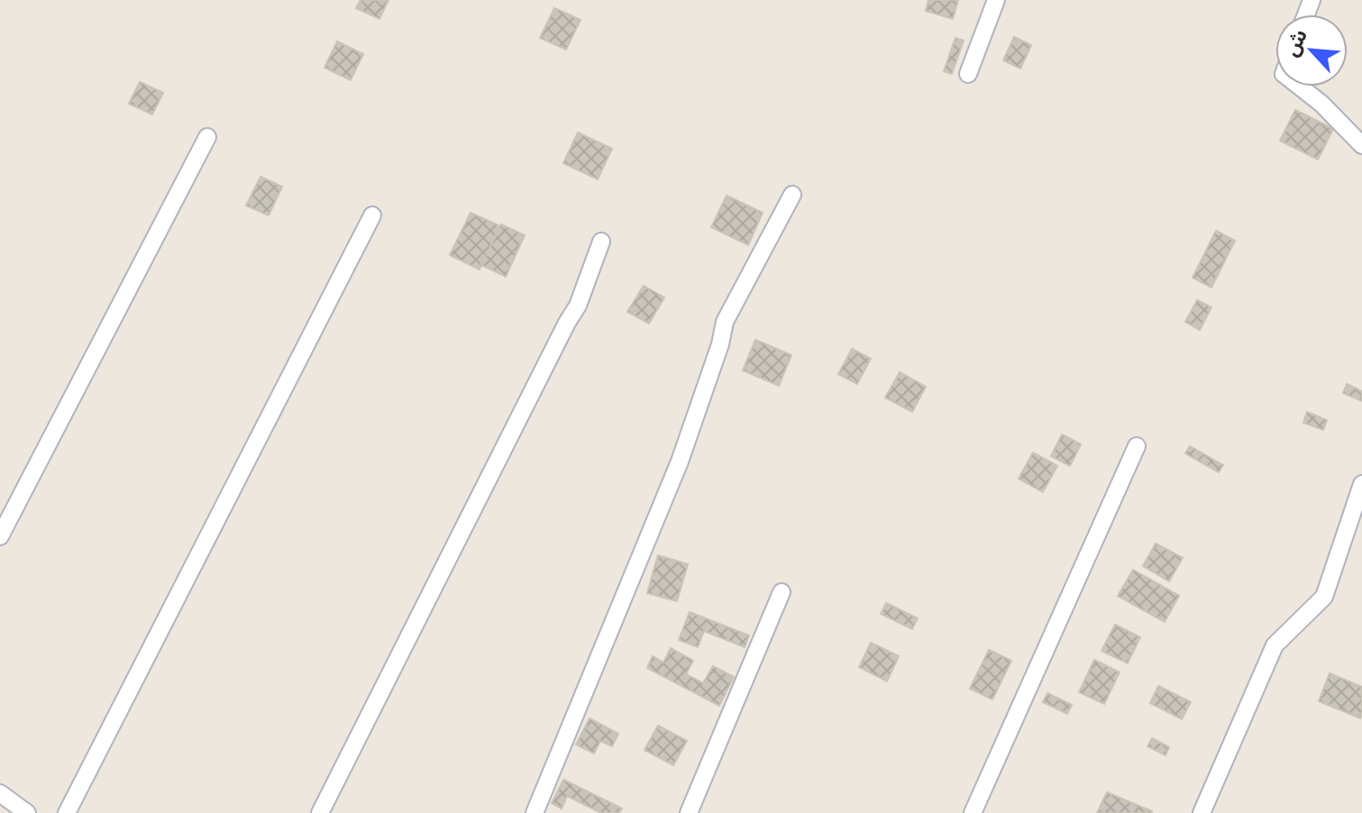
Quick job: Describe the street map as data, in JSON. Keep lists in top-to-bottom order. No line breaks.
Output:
{"north":"top left"}
